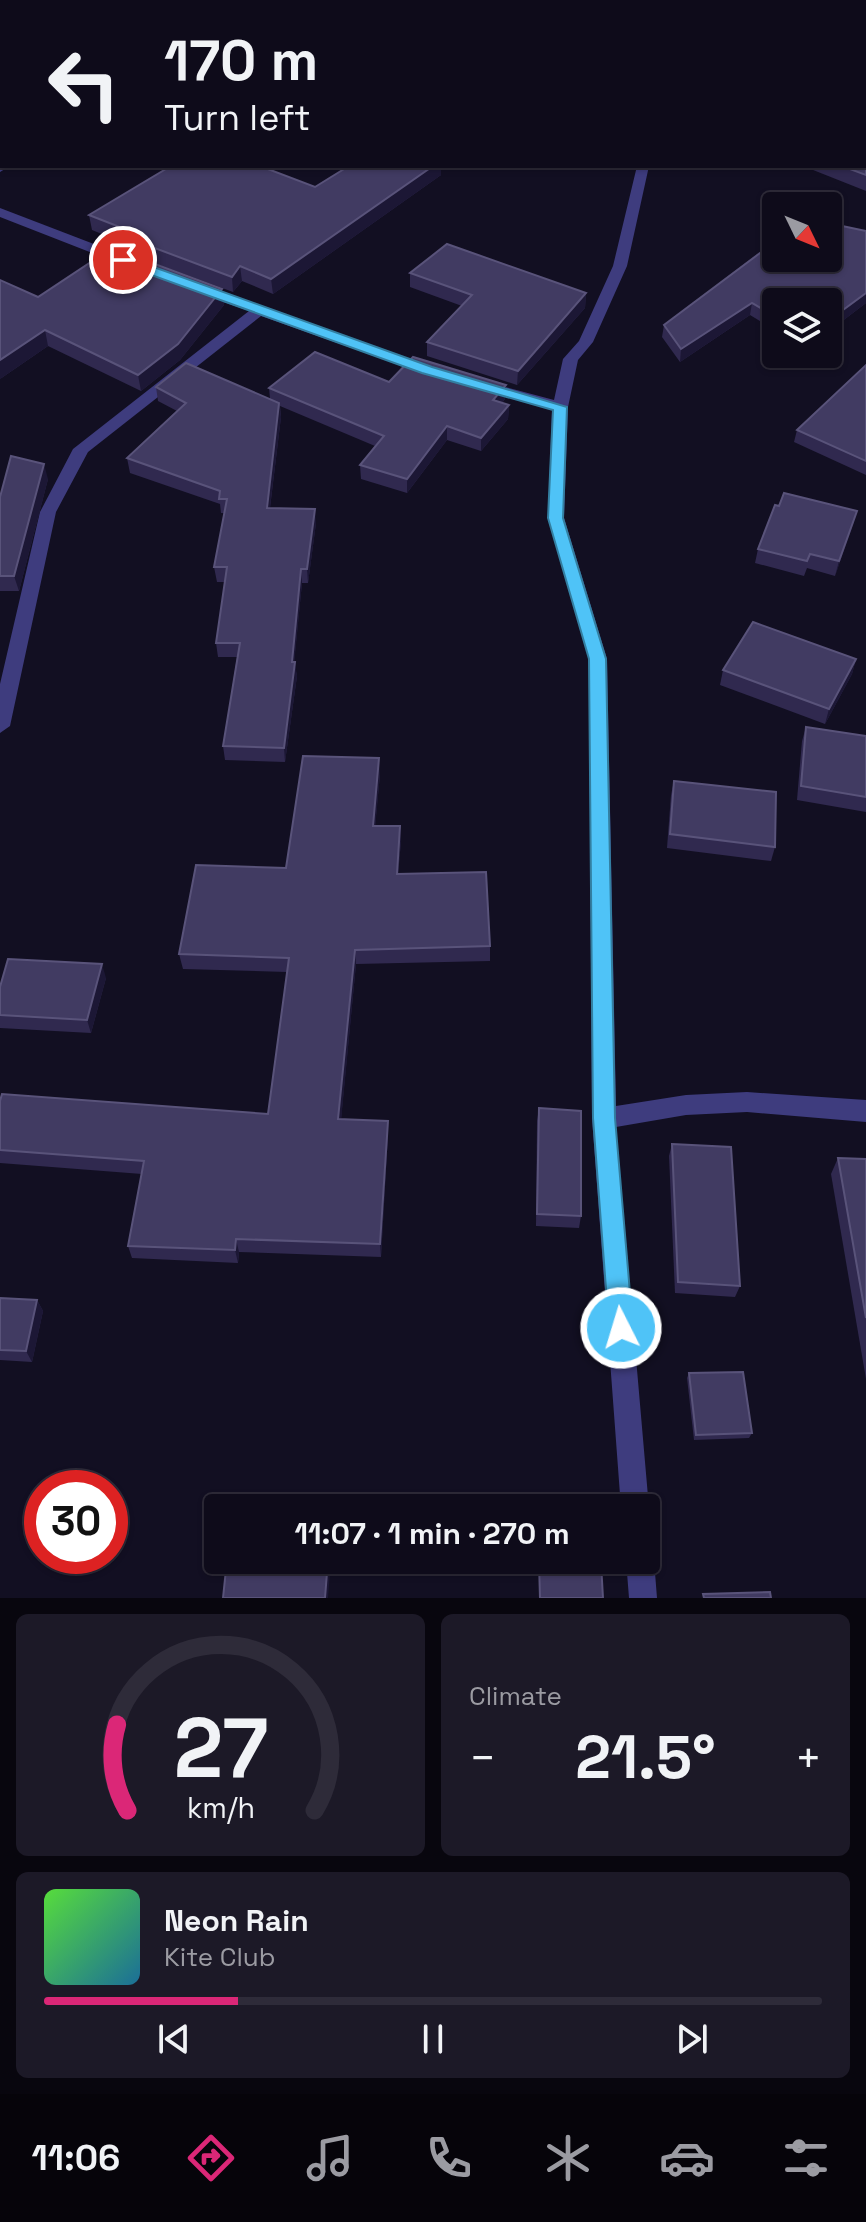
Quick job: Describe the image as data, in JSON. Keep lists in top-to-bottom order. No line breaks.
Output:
{"north":"bottom right","page":{"turn":["170 m","Turn left"],"limit":"30","trip":"11:07 · 1 min · 270 m","tile":"Climate","heat":["−","21.5°","+"],"song":["Neon Rain","Kite Club"],"tabs":"11:06","gauge":["27","km/h"]}}
